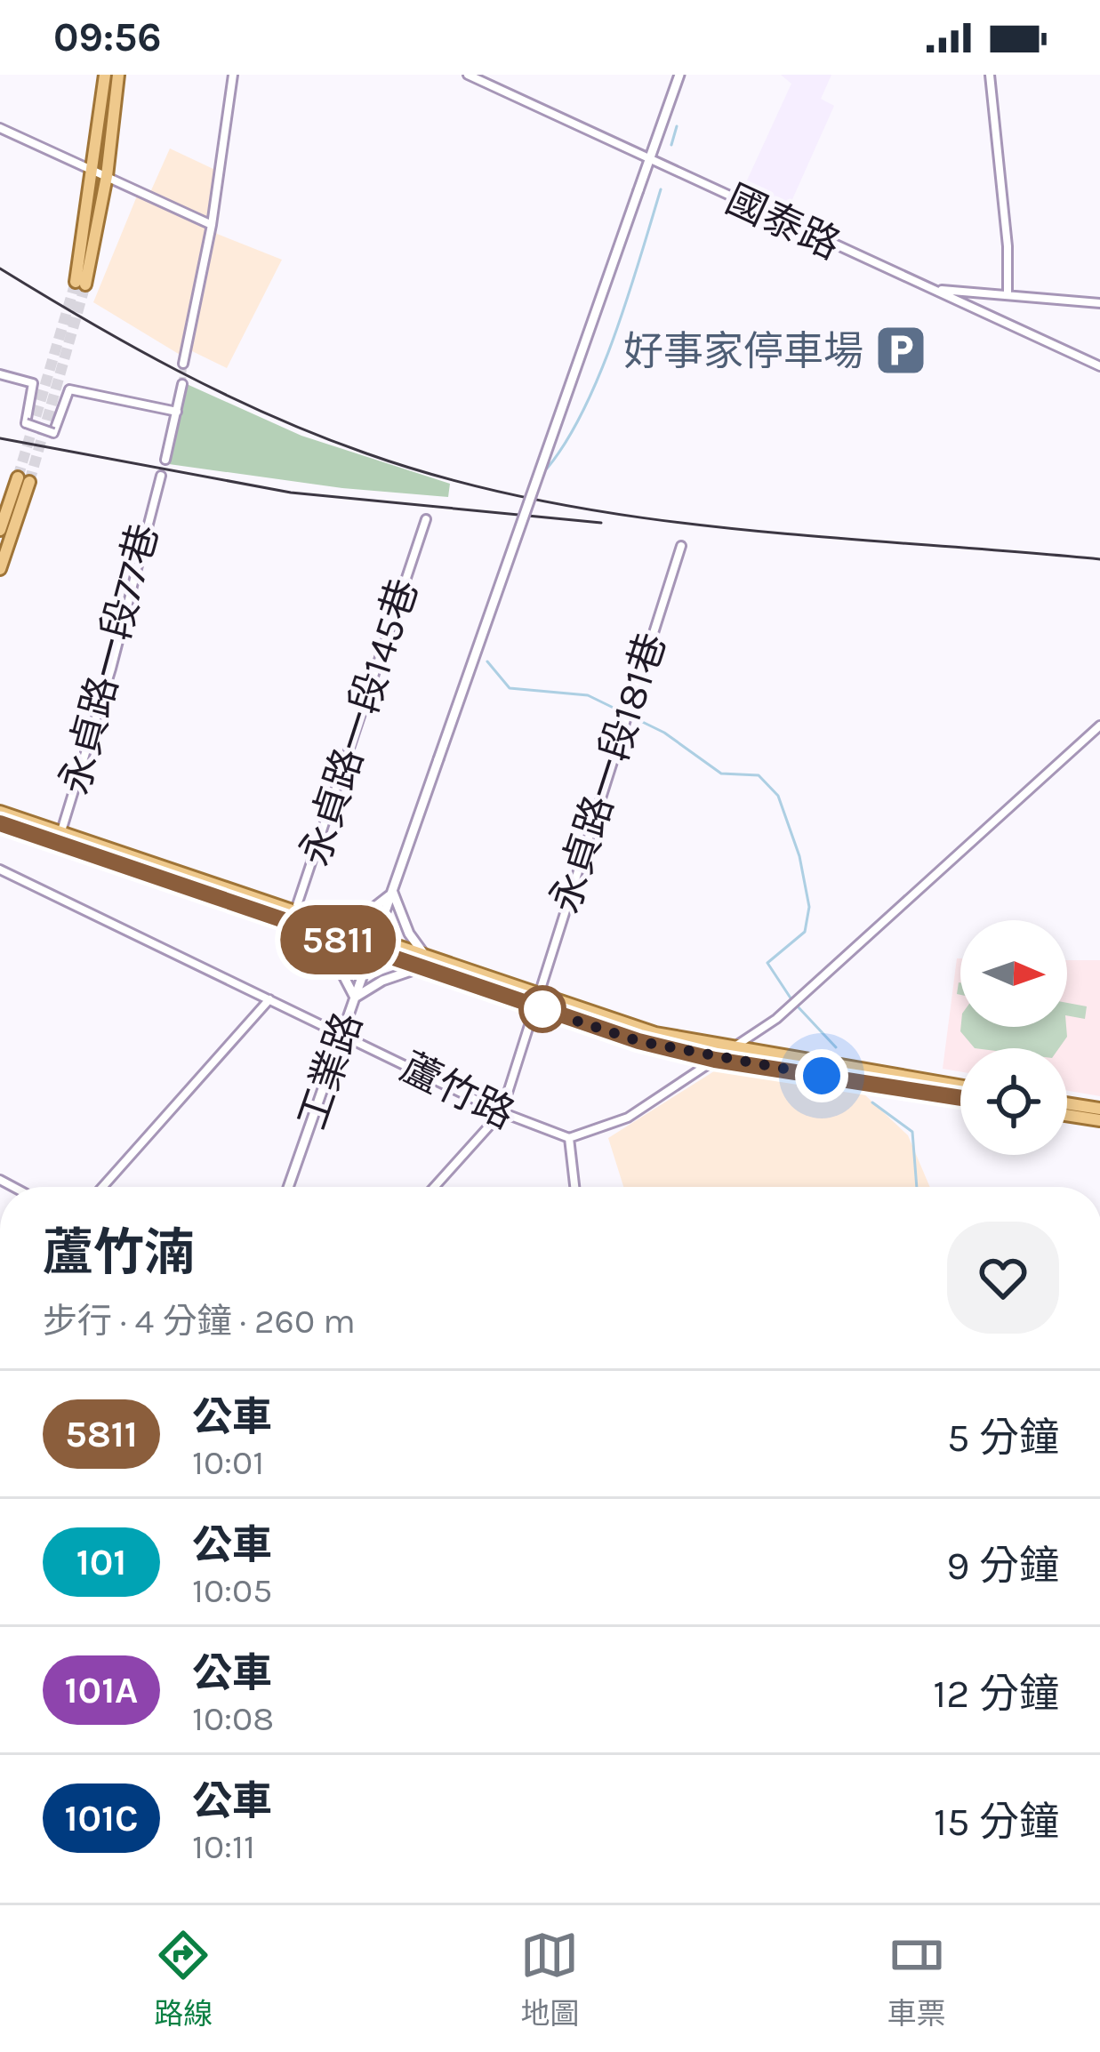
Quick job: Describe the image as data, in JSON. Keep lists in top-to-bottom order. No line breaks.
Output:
{"streets":{"street":["國泰路","永貞路一段77巷","永貞路一段145巷","永貞路一段181巷","工業路","蘆竹路"]},"crossings":[["國泰路","工業路"],["永貞路一段181巷","蘆竹路"],["工業路","蘆竹路"]],"places":{"parking":["好事家停車場"]},"lines":["bus line 5811"],"north":"right","page":{"status":"09:56","on_map":"5811","heading":["蘆竹湳","步行 · 4 分鐘 · 260 m"],"list":[{"mark":"5811","name":"公車","note":"10:01","value":"5 分鐘"},{"mark":"101","name":"公車","note":"10:05","value":"9 分鐘"},{"mark":"101A","name":"公車","note":"10:08","value":"12 分鐘"},{"mark":"101C","name":"公車","note":"10:11","value":"15 分鐘"}],"tabs":["路線","地圖","車票"]}}
